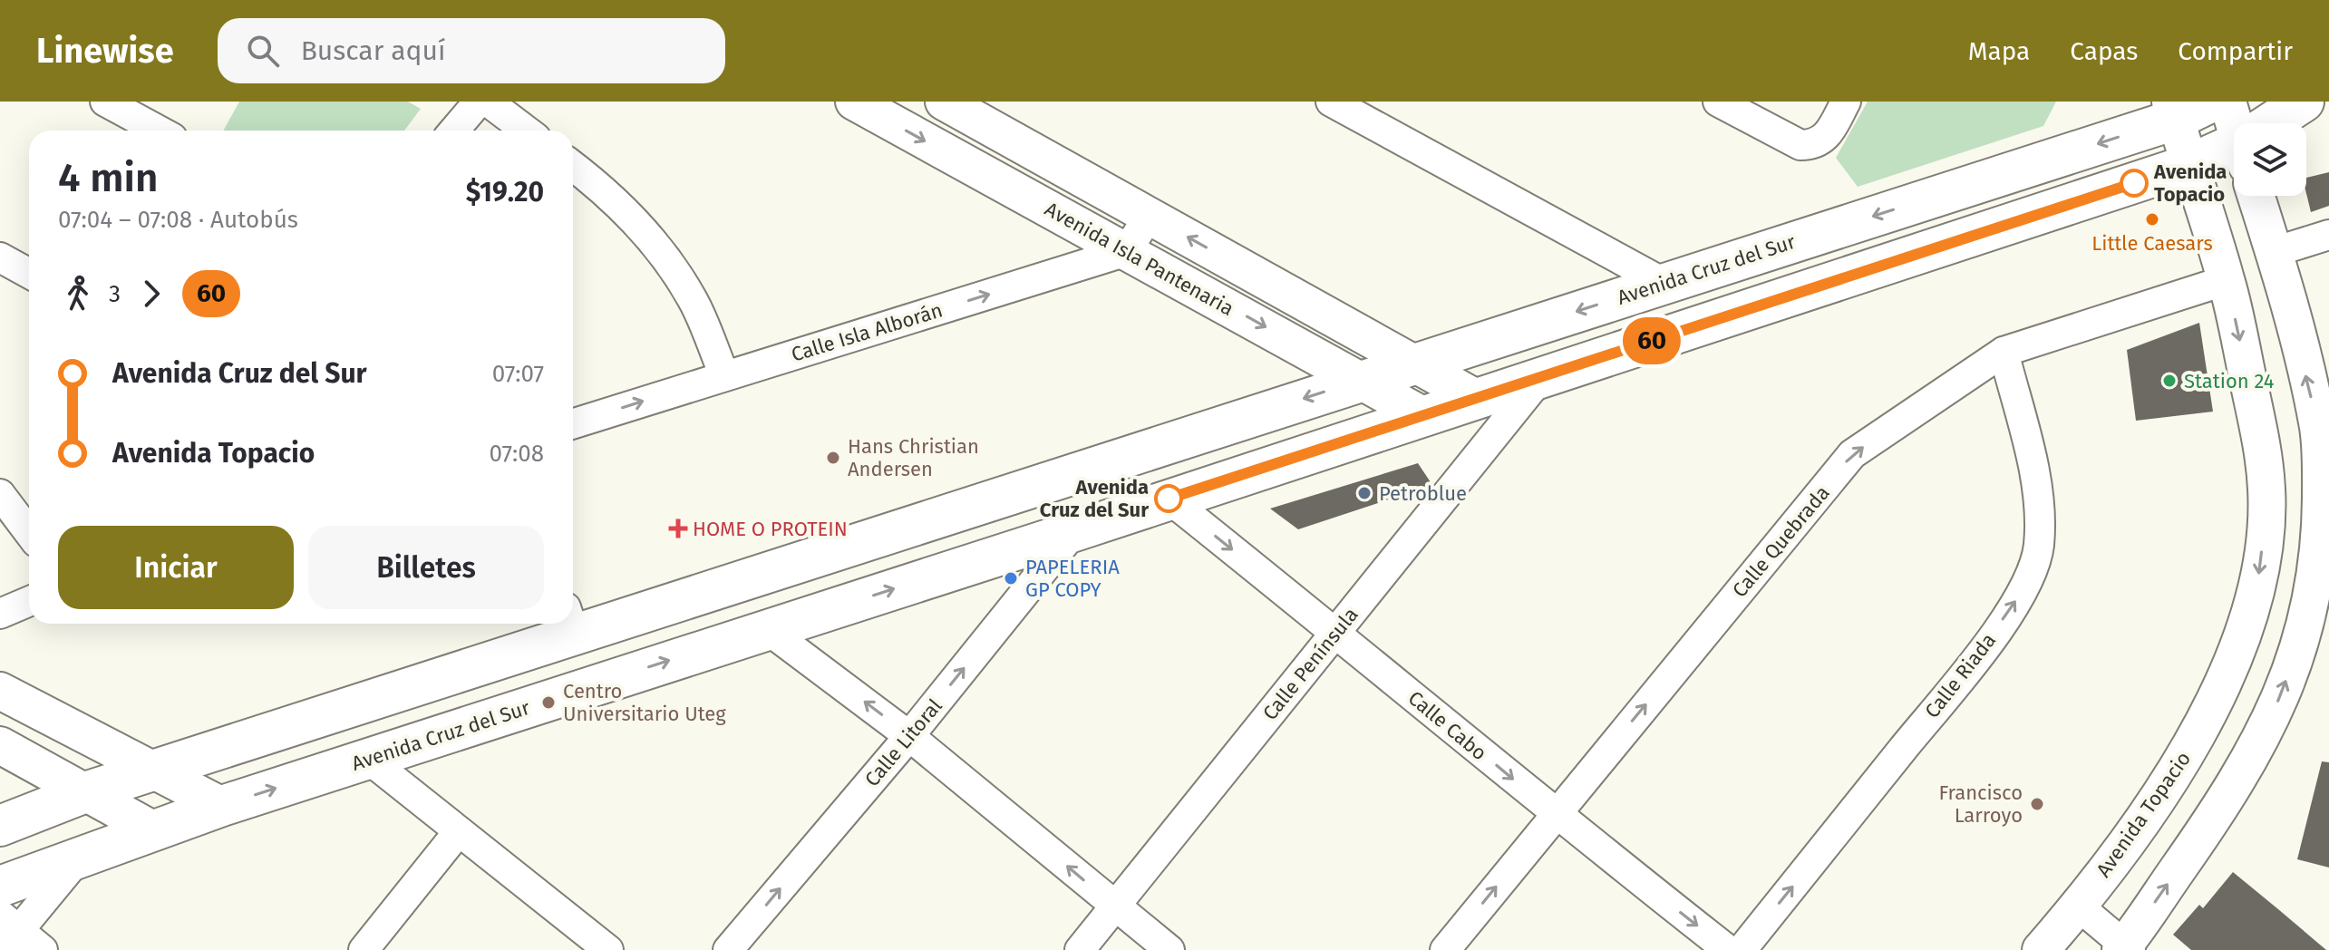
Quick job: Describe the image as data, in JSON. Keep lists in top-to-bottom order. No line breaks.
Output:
{"streets":{"main road":["Avenida Cruz del Sur"],"street":["Avenida Isla Pantenaria","Calle Isla Alborán","Calle Quebrada","Calle Península","Calle Riada","Calle Cabo","Calle Litoral","Avenida Topacio"]},"crossings":[["Avenida Isla Pantenaria","Avenida Cruz del Sur"],["Avenida Isla Pantenaria","Calle Isla Alborán"],["Avenida Cruz del Sur","Calle Península"],["Avenida Cruz del Sur","Calle Cabo"],["Avenida Cruz del Sur","Calle Litoral"],["Avenida Cruz del Sur","Avenida Topacio"],["Calle Quebrada","Calle Riada"],["Calle Quebrada","Calle Cabo"],["Calle Quebrada","Avenida Topacio"],["Calle Península","Calle Cabo"]],"one_way":["Calle Isla Alborán","Calle Quebrada","Calle Riada","Calle Cabo","Calle Litoral"],"places":{"other":["Avenida Topacio","Little Caesars","Station 24","Hans Christian Andersen","Petroblue","Avenida Cruz del Sur","PAPELERIA GP COPY","Centro Universitario Uteg","Francisco Larroyo"],"health":["HOME O PROTEIN"]},"lines":["bus line 60"],"page":{"header":"Linewise","search":"Buscar aquí","nav":["Mapa","Capas","Compartir"],"on_map":"60","heading":["4 min","07:04 – 07:08 · Autobús","$19.20"],"legs":["3","60"],"list":[{"name":"Avenida Cruz del Sur","value":"07:07"},{"name":"Avenida Topacio","value":"07:08"}],"buttons":["Iniciar","Billetes"]}}
